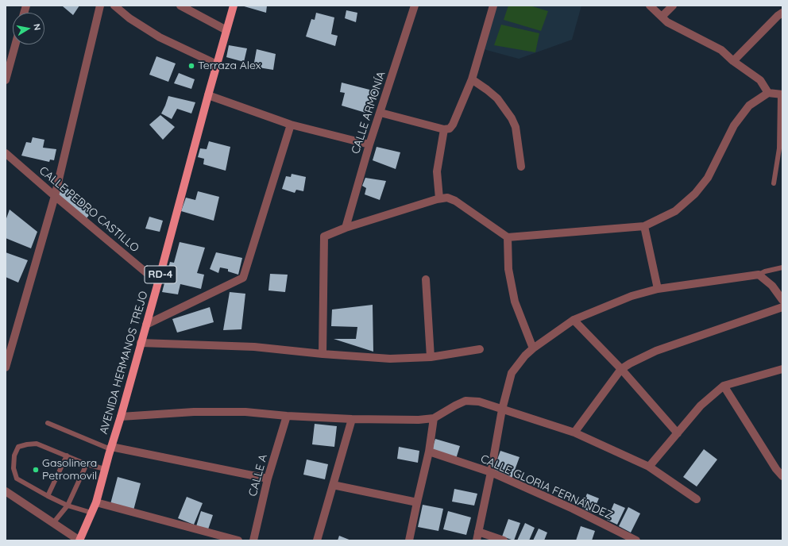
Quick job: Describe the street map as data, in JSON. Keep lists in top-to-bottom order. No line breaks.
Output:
{"streets":{"main road":["RD-4","AVENIDA HERMANOS TREJO"],"street":["CALLE ARMONÍA","CALLE PEDRO CASTILLO","CALLE A","CALLE GLORIA FERNÁNDEZ"]},"crossings":[["CALLE PEDRO CASTILLO","AVENIDA HERMANOS TREJO"]],"places":["Terraza Alex","Gasolinera Petromovil"],"north":"right"}
